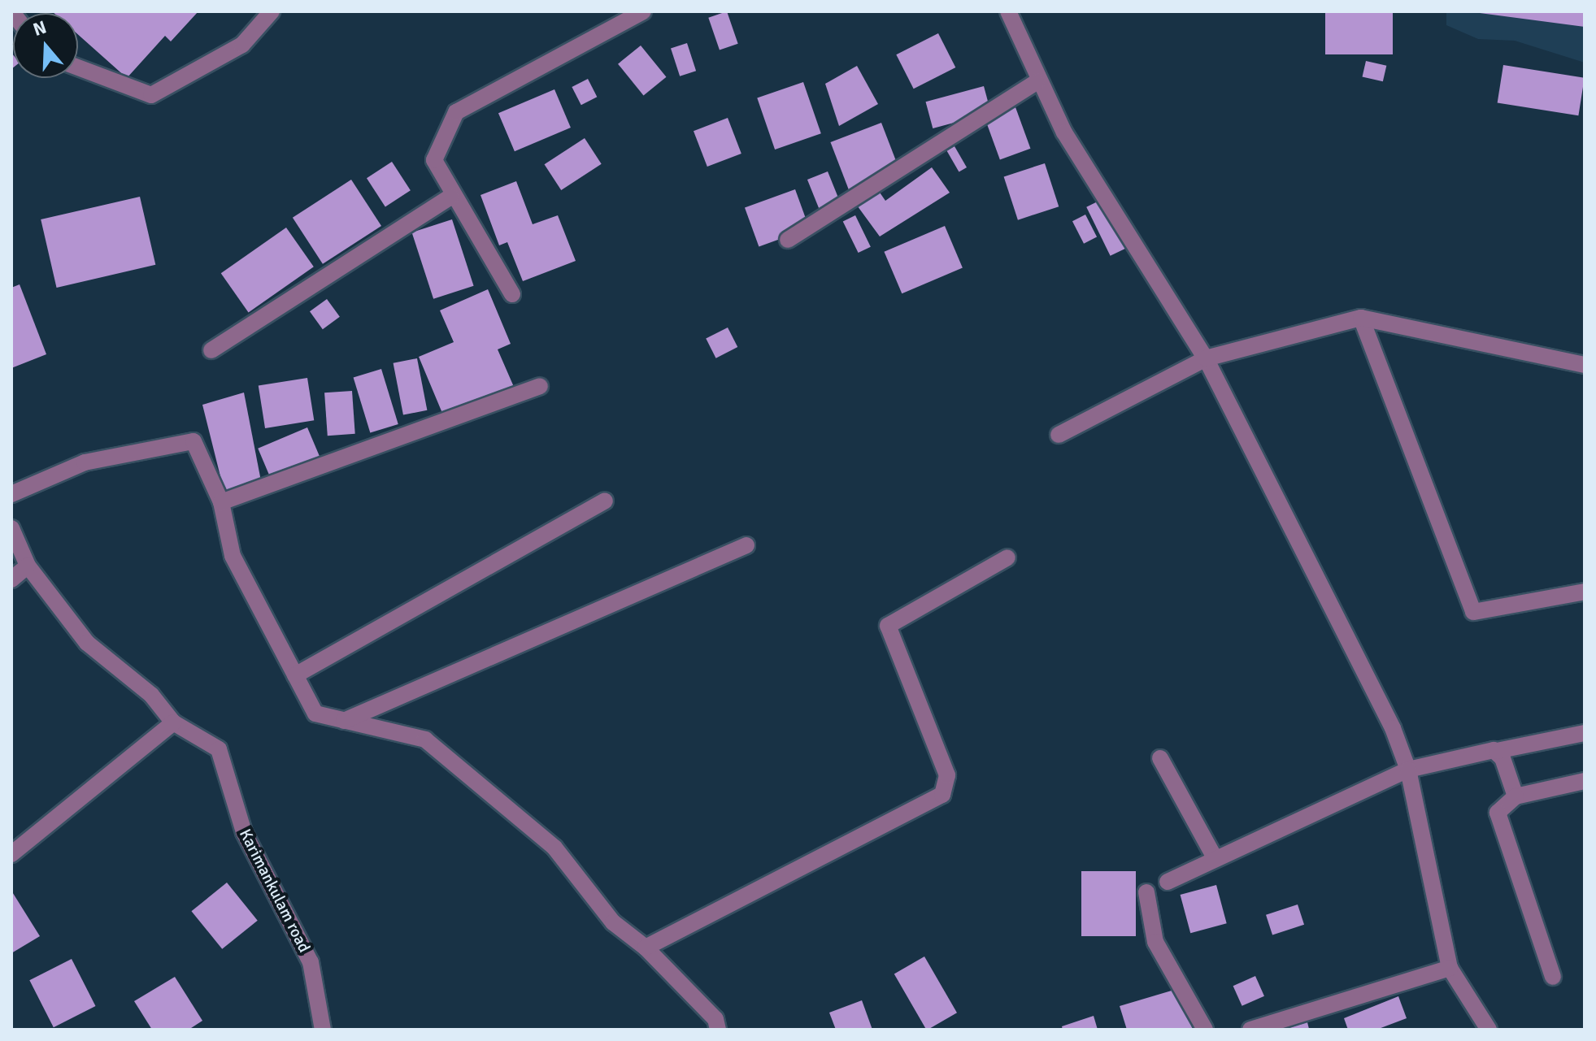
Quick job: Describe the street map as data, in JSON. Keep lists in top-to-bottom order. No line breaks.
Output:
{"streets":{"street":["Karimankulam road"]},"north":"top"}
